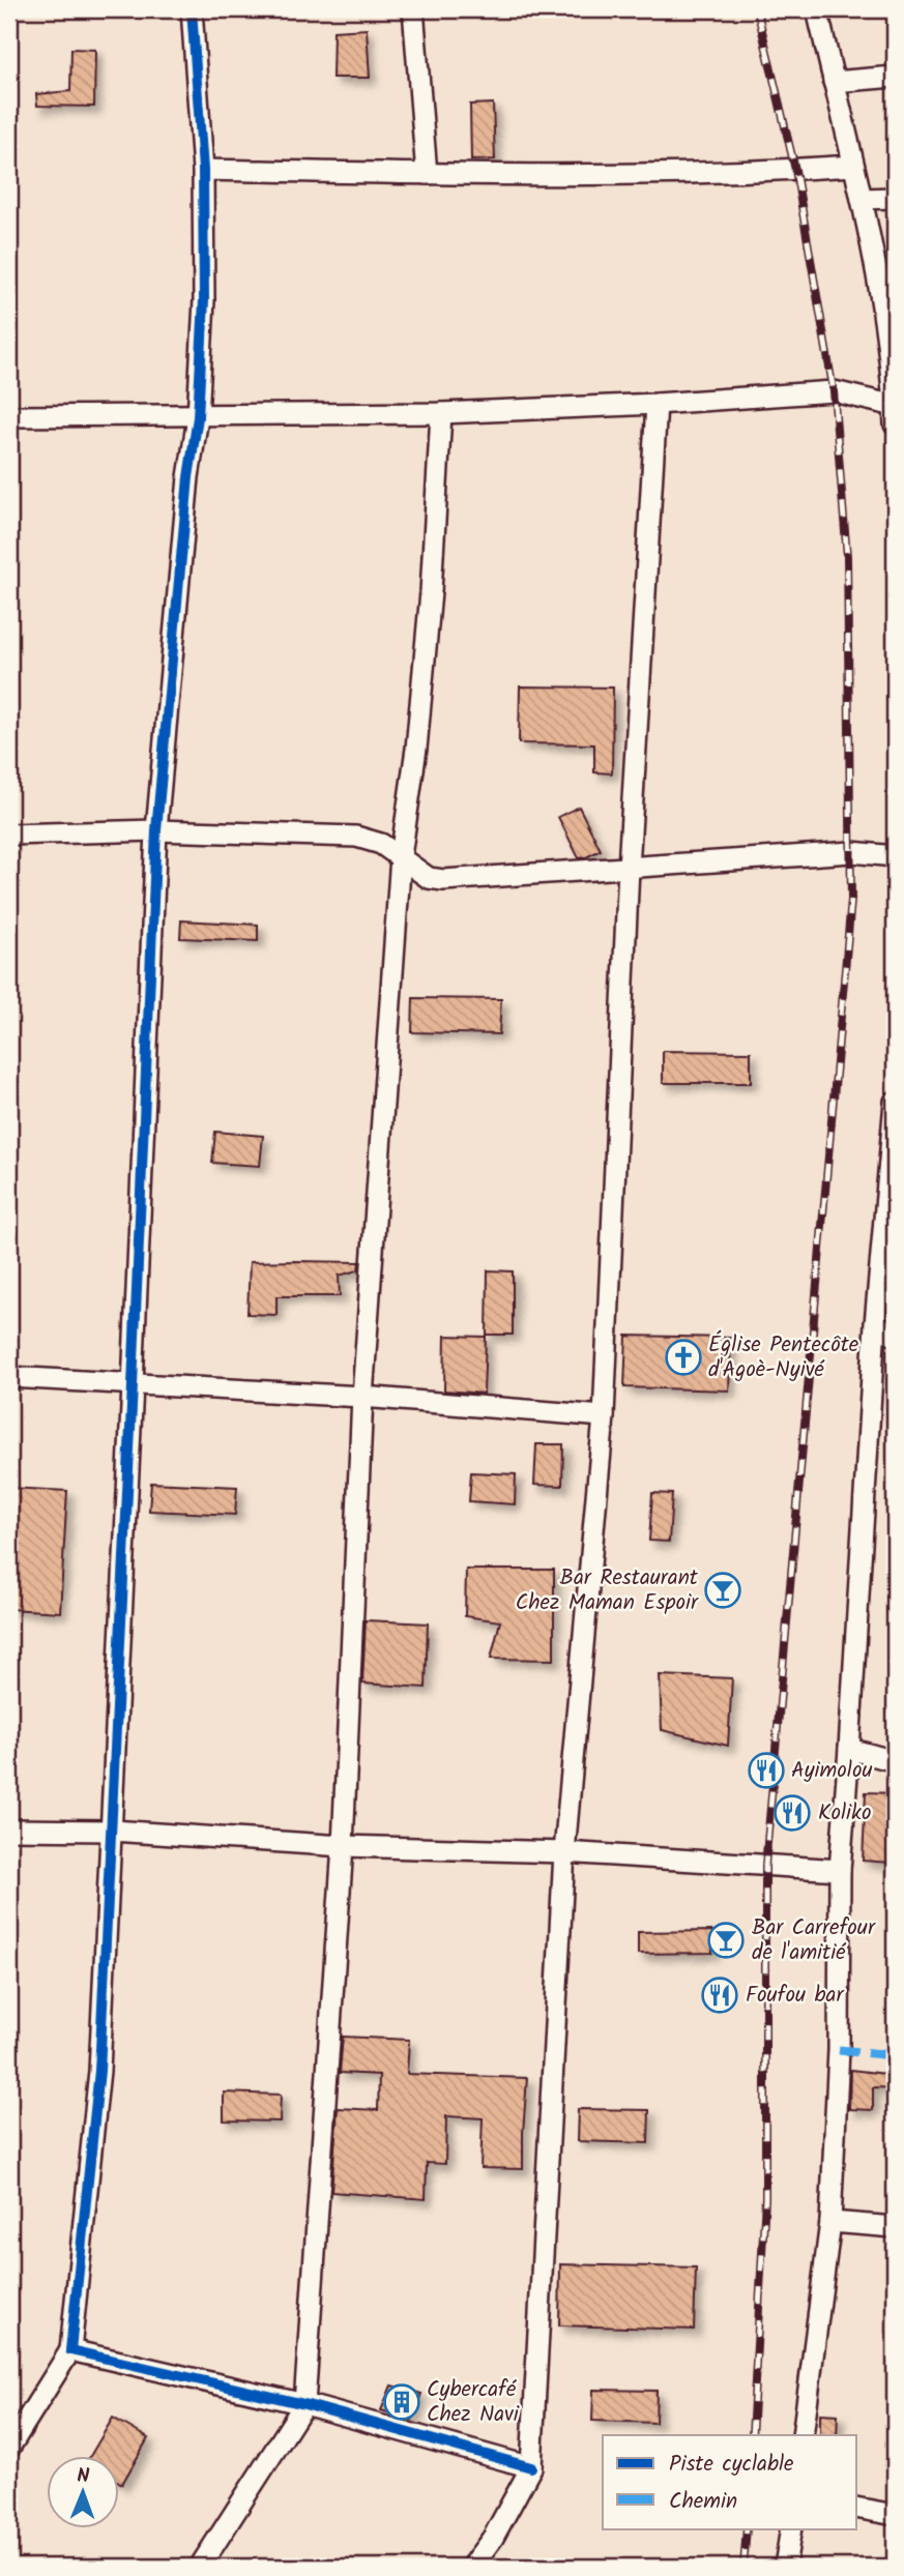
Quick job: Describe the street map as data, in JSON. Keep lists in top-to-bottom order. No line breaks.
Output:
{"places":{"church":["Église Pentecôte d'Agoè-Nyivé"],"bar":["Bar Restaurant Chez Maman Espoir","Bar Carrefour de l'amitié"],"restaurant":["Ayimolou","Koliko","Foufou bar"],"building":["Cybercafé Chez Navi"]},"legend":["Piste cyclable","Chemin"],"north":"top"}
